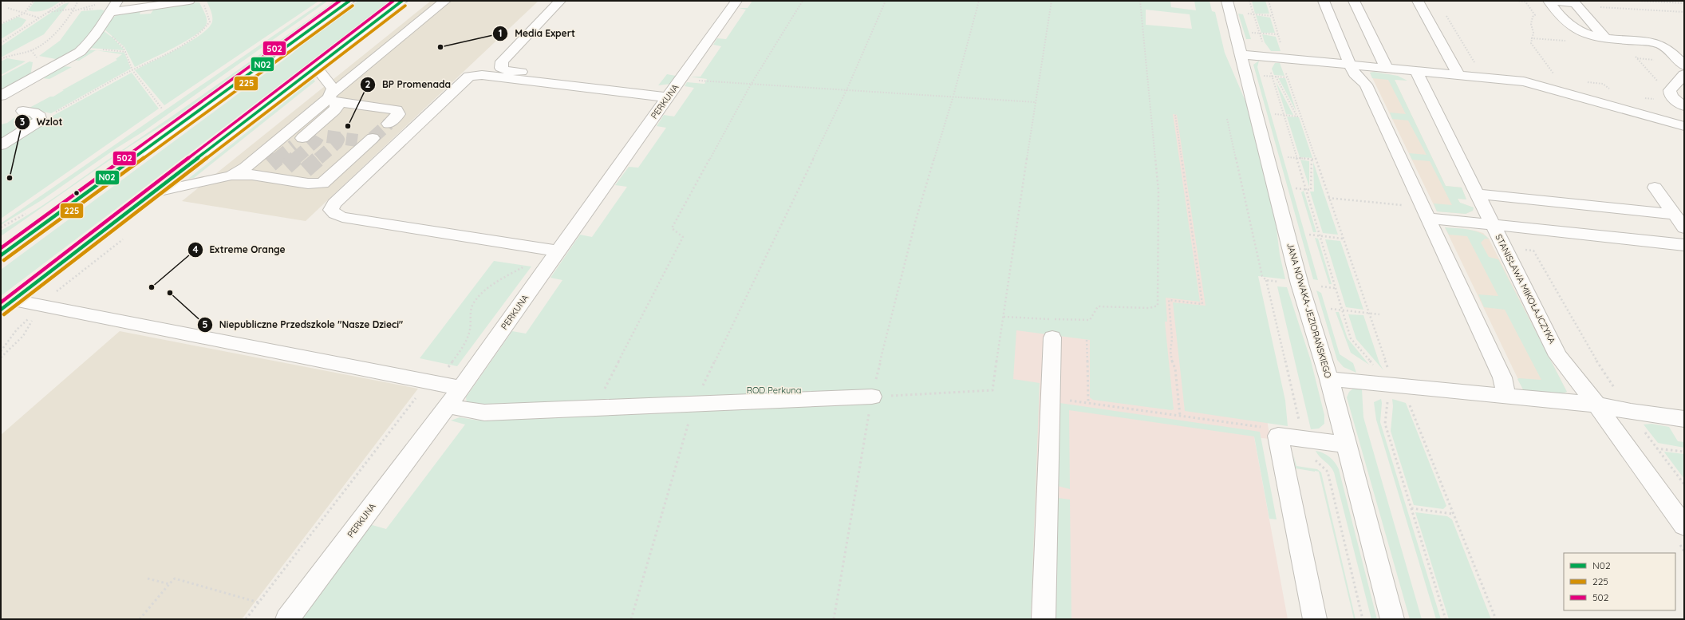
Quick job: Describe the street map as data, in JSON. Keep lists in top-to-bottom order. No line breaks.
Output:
{"streets":{"street":["PERKUNA","STANISŁAWA MIKOŁAJCZYKA","JANA NOWAKA-JEZIORAŃSKIEGO"]},"parks":["ROD Perkuna"],"places":["Media Expert","BP Promenada","Wzlot","Extreme Orange","Niepubliczne Przedszkole \"Nasze Dzieci\""],"lines":["transit line N02","transit line 502","transit line 225"],"legend":["N02","225","502"]}
